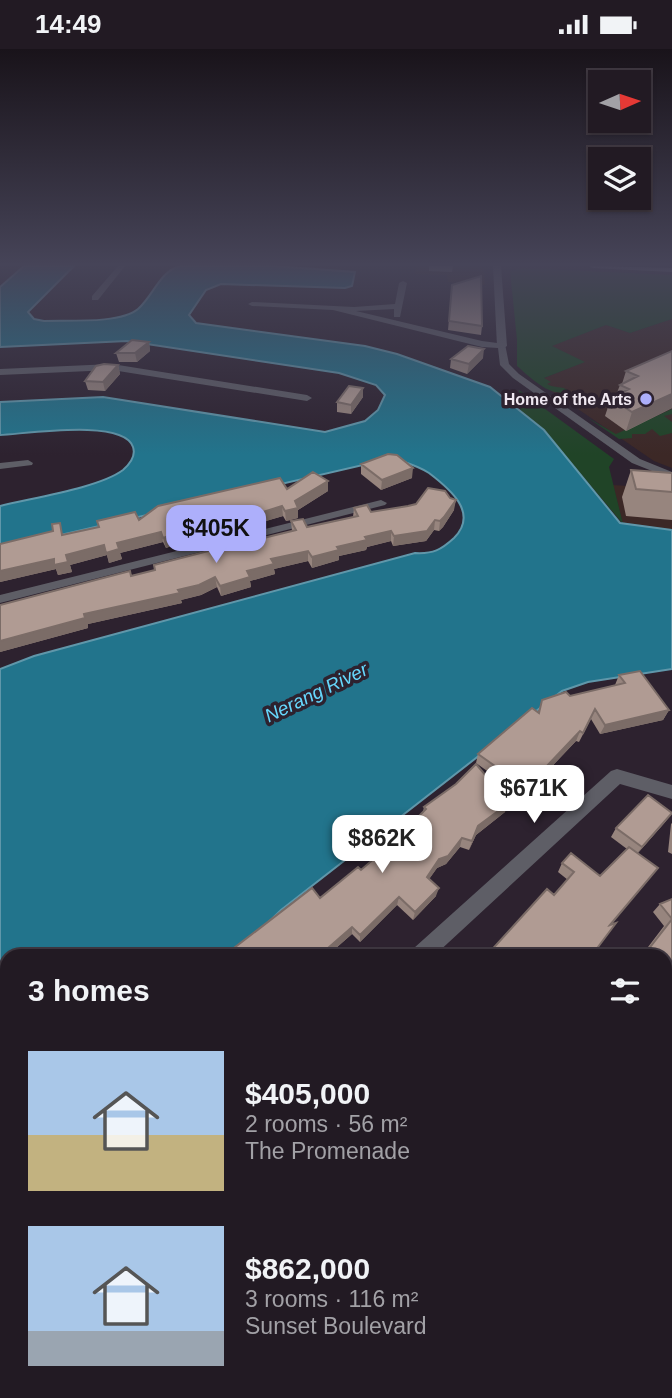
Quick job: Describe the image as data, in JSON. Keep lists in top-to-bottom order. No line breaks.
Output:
{"water":["Nerang River"],"places":["Home of the Arts"],"north":"right","page":{"status":"14:49","price":["$405K","$671K","$862K"],"heading":"3 homes","list":[{"name":"$405,000","note":"2 rooms · 56 m² · The Promenade"},{"name":"$862,000","note":"3 rooms · 116 m² · Sunset Boulevard"}]}}
